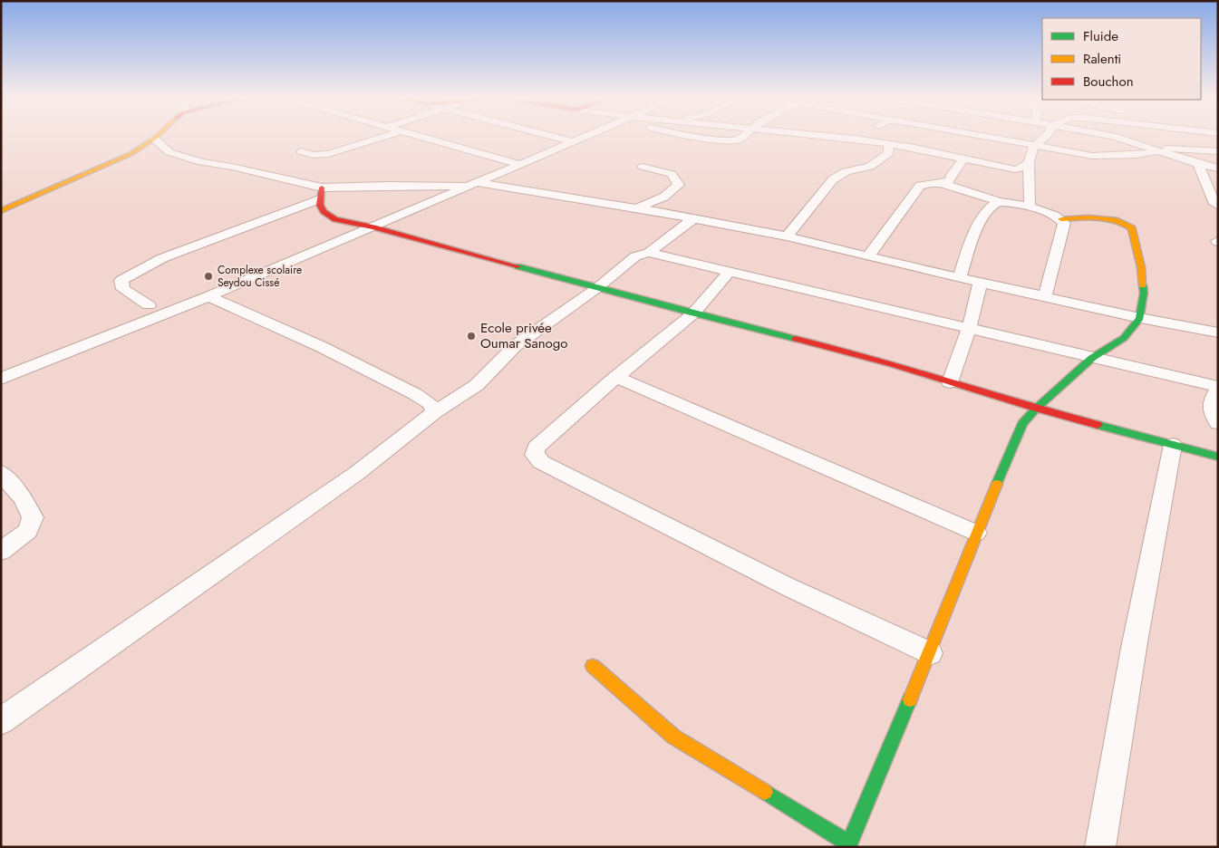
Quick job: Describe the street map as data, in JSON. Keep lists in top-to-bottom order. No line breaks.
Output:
{"places":["Complexe scolaire Seydou Cissé","Ecole privée Oumar Sanogo"],"legend":["Fluide","Ralenti","Bouchon"]}
